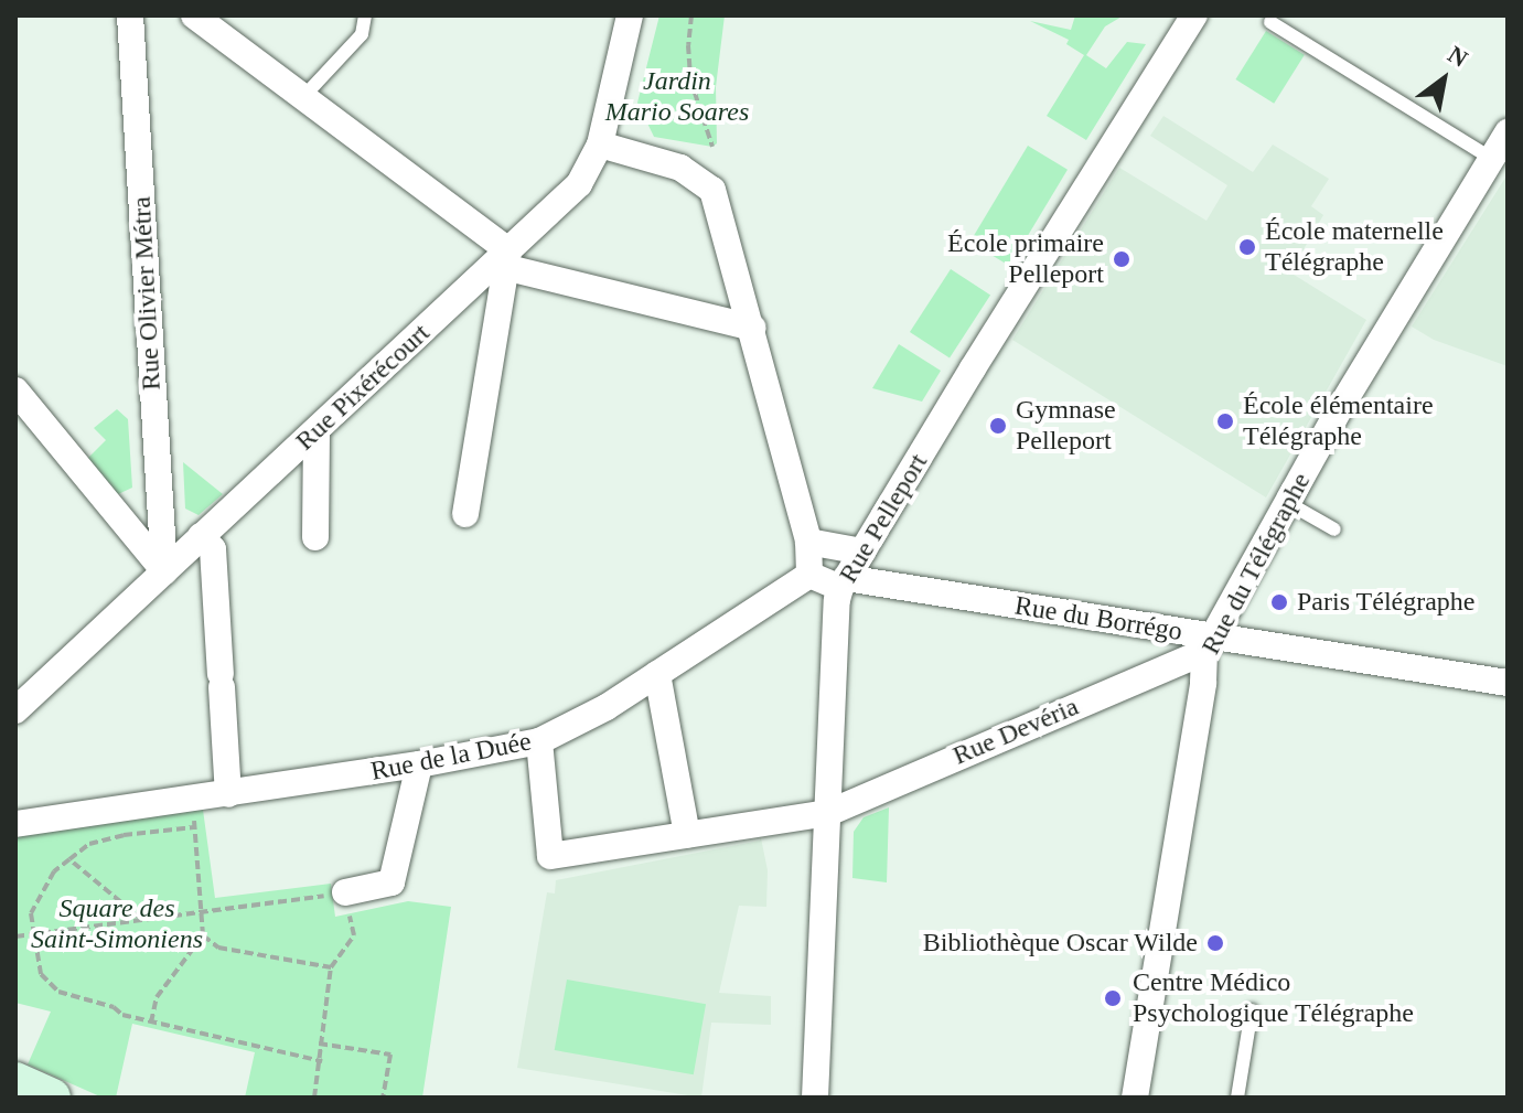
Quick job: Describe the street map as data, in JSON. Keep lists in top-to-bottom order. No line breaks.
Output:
{"streets":{"street":["Rue Olivier Métra","Rue Pixérécourt","Rue Pelleport","Rue du Télégraphe","Rue du Borrégo","Rue Devéria","Rue de la Duée"]},"crossings":[["Rue Olivier Métra","Rue Pixérécourt"],["Rue Pelleport","Rue du Borrégo"],["Rue Pelleport","Rue Devéria"],["Rue du Télégraphe","Rue du Borrégo"],["Rue du Télégraphe","Rue Devéria"],["Rue du Borrégo","Rue Devéria"],["Rue Devéria","Rue de la Duée"]],"parks":["Jardin Mario Soares","Square des Saint-Simoniens"],"places":["École maternelle Télégraphe","École primaire Pelleport","École élémentaire Télégraphe","Gymnase Pelleport","Paris Télégraphe","Bibliothèque Oscar Wilde","Centre Médico Psychologique Télégraphe"],"north":"top right"}
